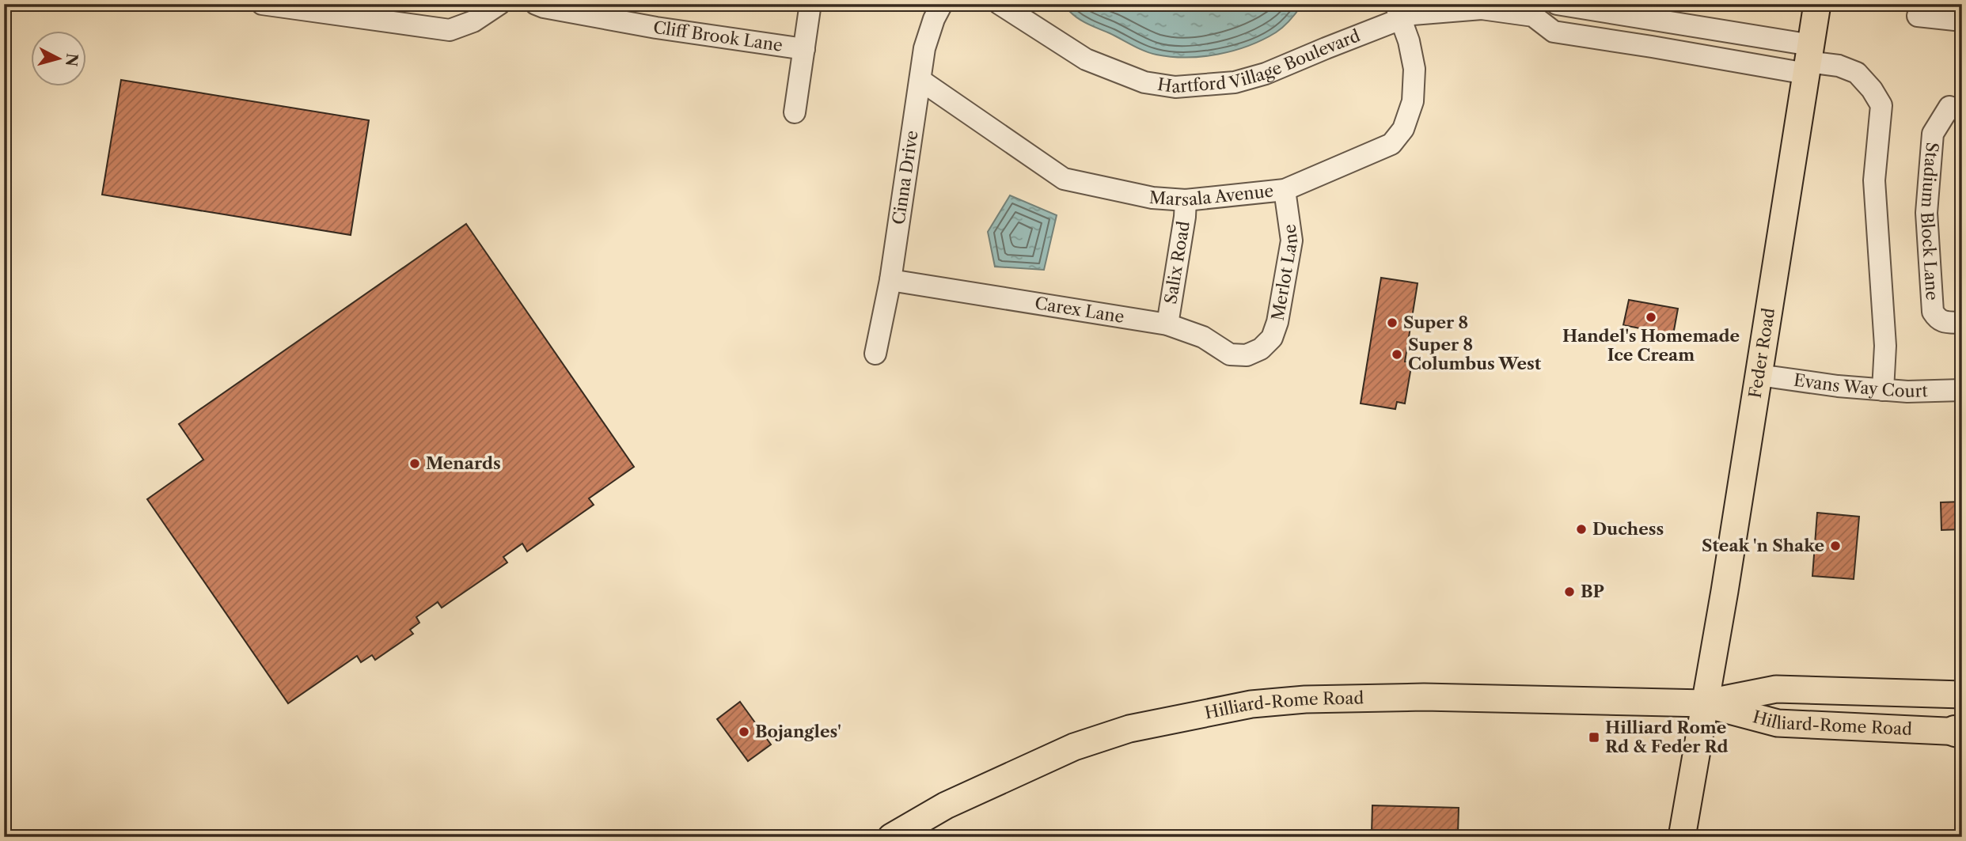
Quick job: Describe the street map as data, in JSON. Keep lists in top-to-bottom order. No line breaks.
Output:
{"streets":{"main road":["Feder Road","Hilliard-Rome Road"],"street":["Cliff Brook Lane","Hartford Village Boulevard","Cinna Drive","Marsala Avenue","Stadium Block Lane","Salix Road","Merlot Lane","Carex Lane","Evans Way Court"]},"crossings":[["Hartford Village Boulevard","Marsala Avenue"],["Hartford Village Boulevard","Feder Road"],["Cinna Drive","Marsala Avenue"],["Cinna Drive","Carex Lane"],["Marsala Avenue","Salix Road"],["Marsala Avenue","Merlot Lane"],["Salix Road","Carex Lane"],["Merlot Lane","Carex Lane"],["Feder Road","Evans Way Court"],["Feder Road","Hilliard-Rome Road"]],"places":{"other":["Handel's Homemade Ice Cream","Super 8","Super 8 Columbus West","Menards","Duchess","Steak 'n Shake","BP","Bojangles'"],"transit":["Hilliard Rome Rd & Feder Rd"]},"north":"right"}
